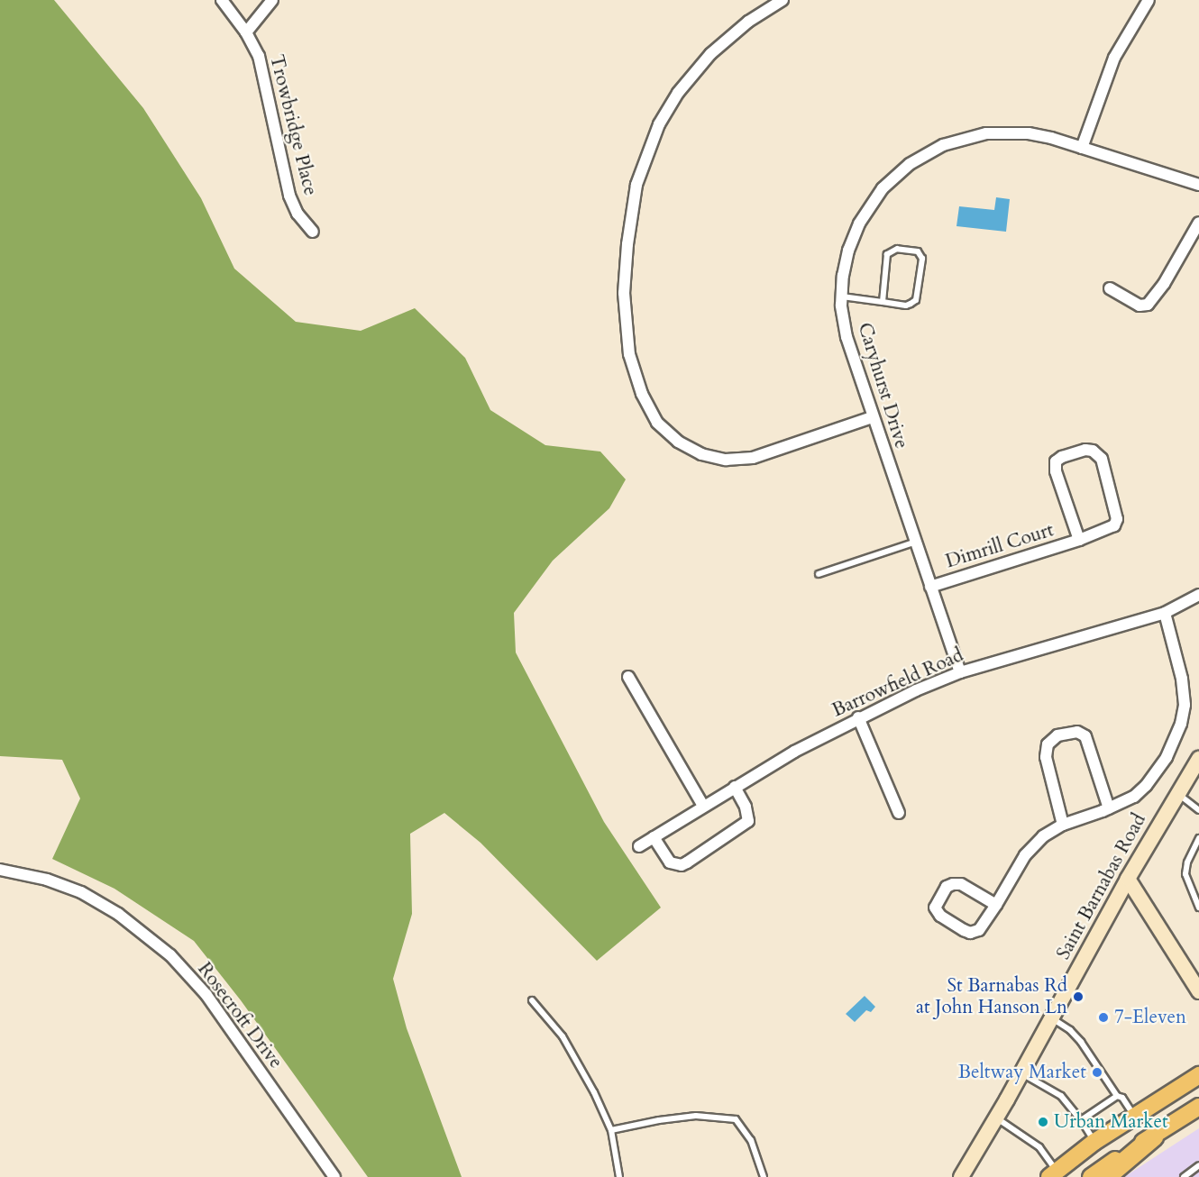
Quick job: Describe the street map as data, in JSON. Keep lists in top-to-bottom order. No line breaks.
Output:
{"streets":{"main road":["Saint Barnabas Road"],"street":["Trowbridge Place","Caryhurst Drive","Dimrill Court","Barrowfield Road","Rosecroft Drive"]},"crossings":[["Caryhurst Drive","Dimrill Court"],["Caryhurst Drive","Barrowfield Road"]],"places":["St Barnabas Rd at John Hanson Ln","7-Eleven","Beltway Market","Urban Market"]}
